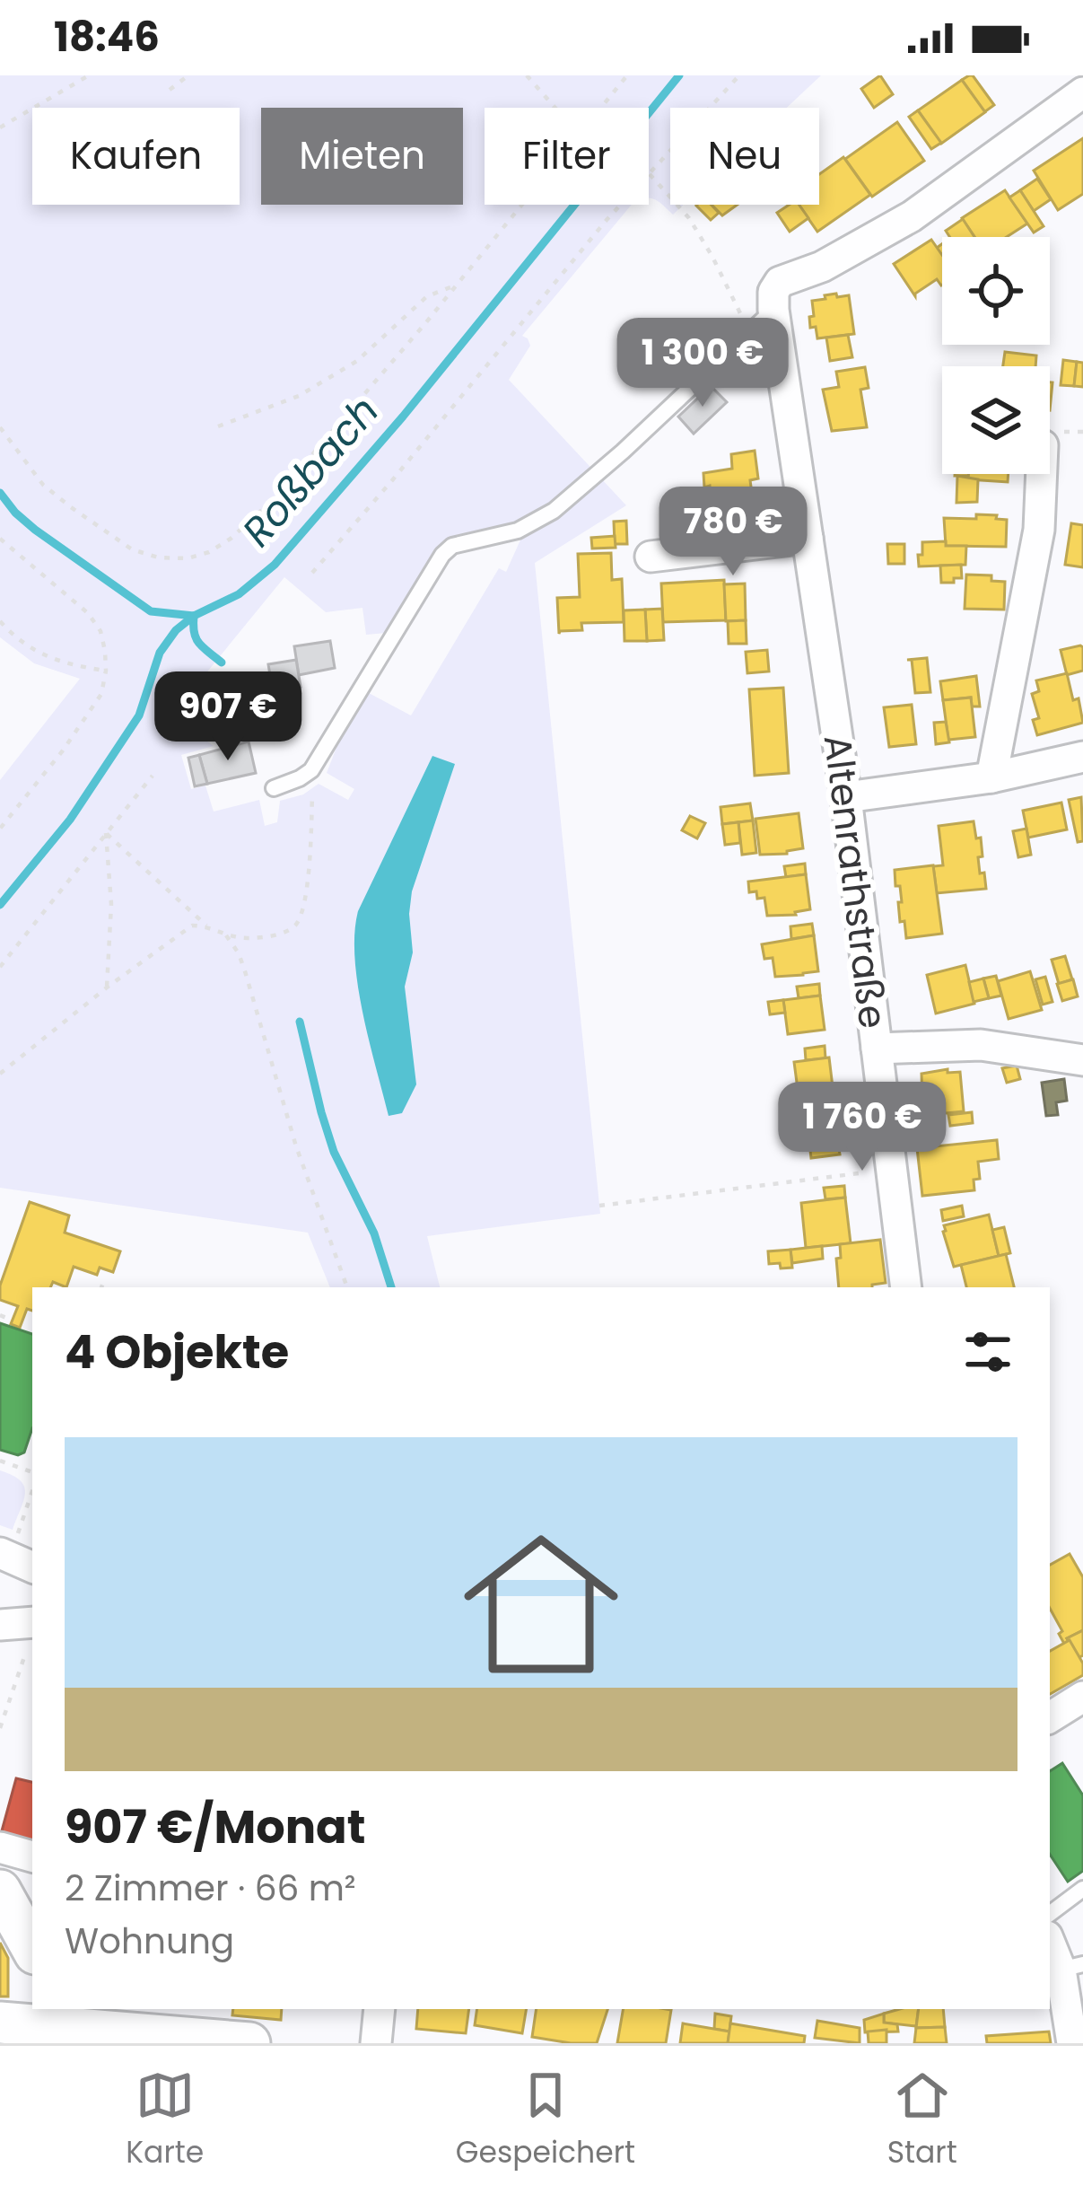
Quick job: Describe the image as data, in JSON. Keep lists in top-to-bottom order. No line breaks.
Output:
{"streets":{"street":["Altenrathstraße"]},"water":["Roßbach"],"page":{"status":"18:46","chip":["Kaufen","Mieten","Filter","Neu"],"price":["1 300 €","780 €","907 €","1 760 €"],"heading":"4 Objekte","list":[{"name":"907 €/Monat","note":"2 Zimmer · 66 m² · Wohnung"}],"tabs":["Karte","Gespeichert","Start"]}}
